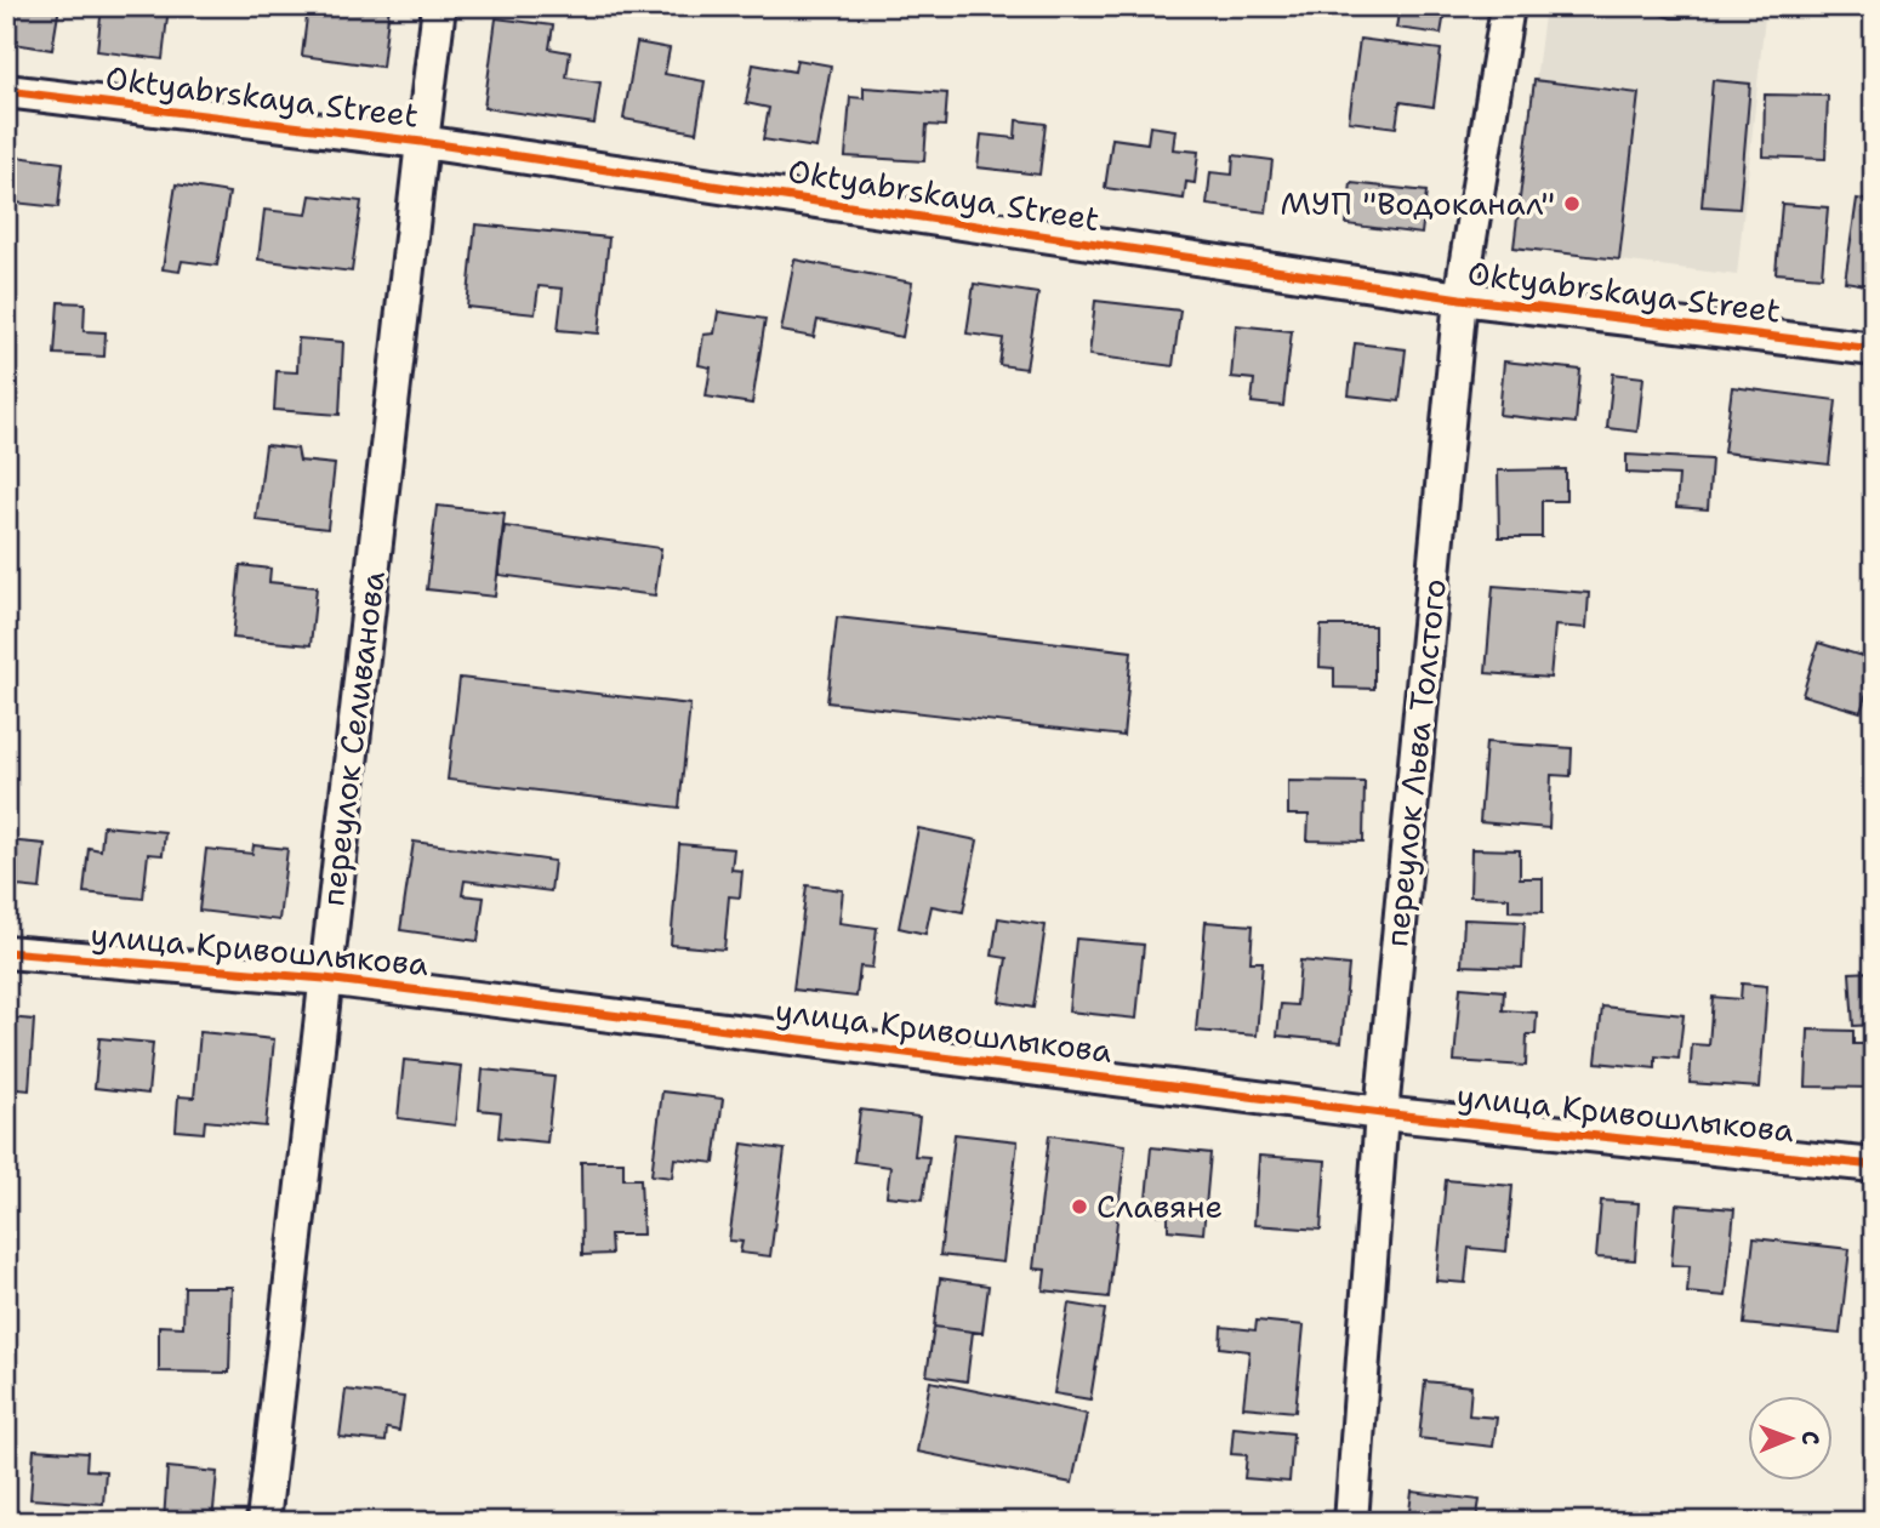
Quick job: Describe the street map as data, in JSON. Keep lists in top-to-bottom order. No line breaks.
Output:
{"streets":{"street":["Oktyabrskaya Street","переулок Селиванова","переулок Льва Толстого","улица Кривошлыкова"]},"crossings":[["Oktyabrskaya Street","переулок Селиванова"],["Oktyabrskaya Street","переулок Льва Толстого"],["переулок Селиванова","улица Кривошлыкова"],["переулок Льва Толстого","улица Кривошлыкова"]],"places":["МУП \"Водоканал\"","Славяне"],"north":"right"}
